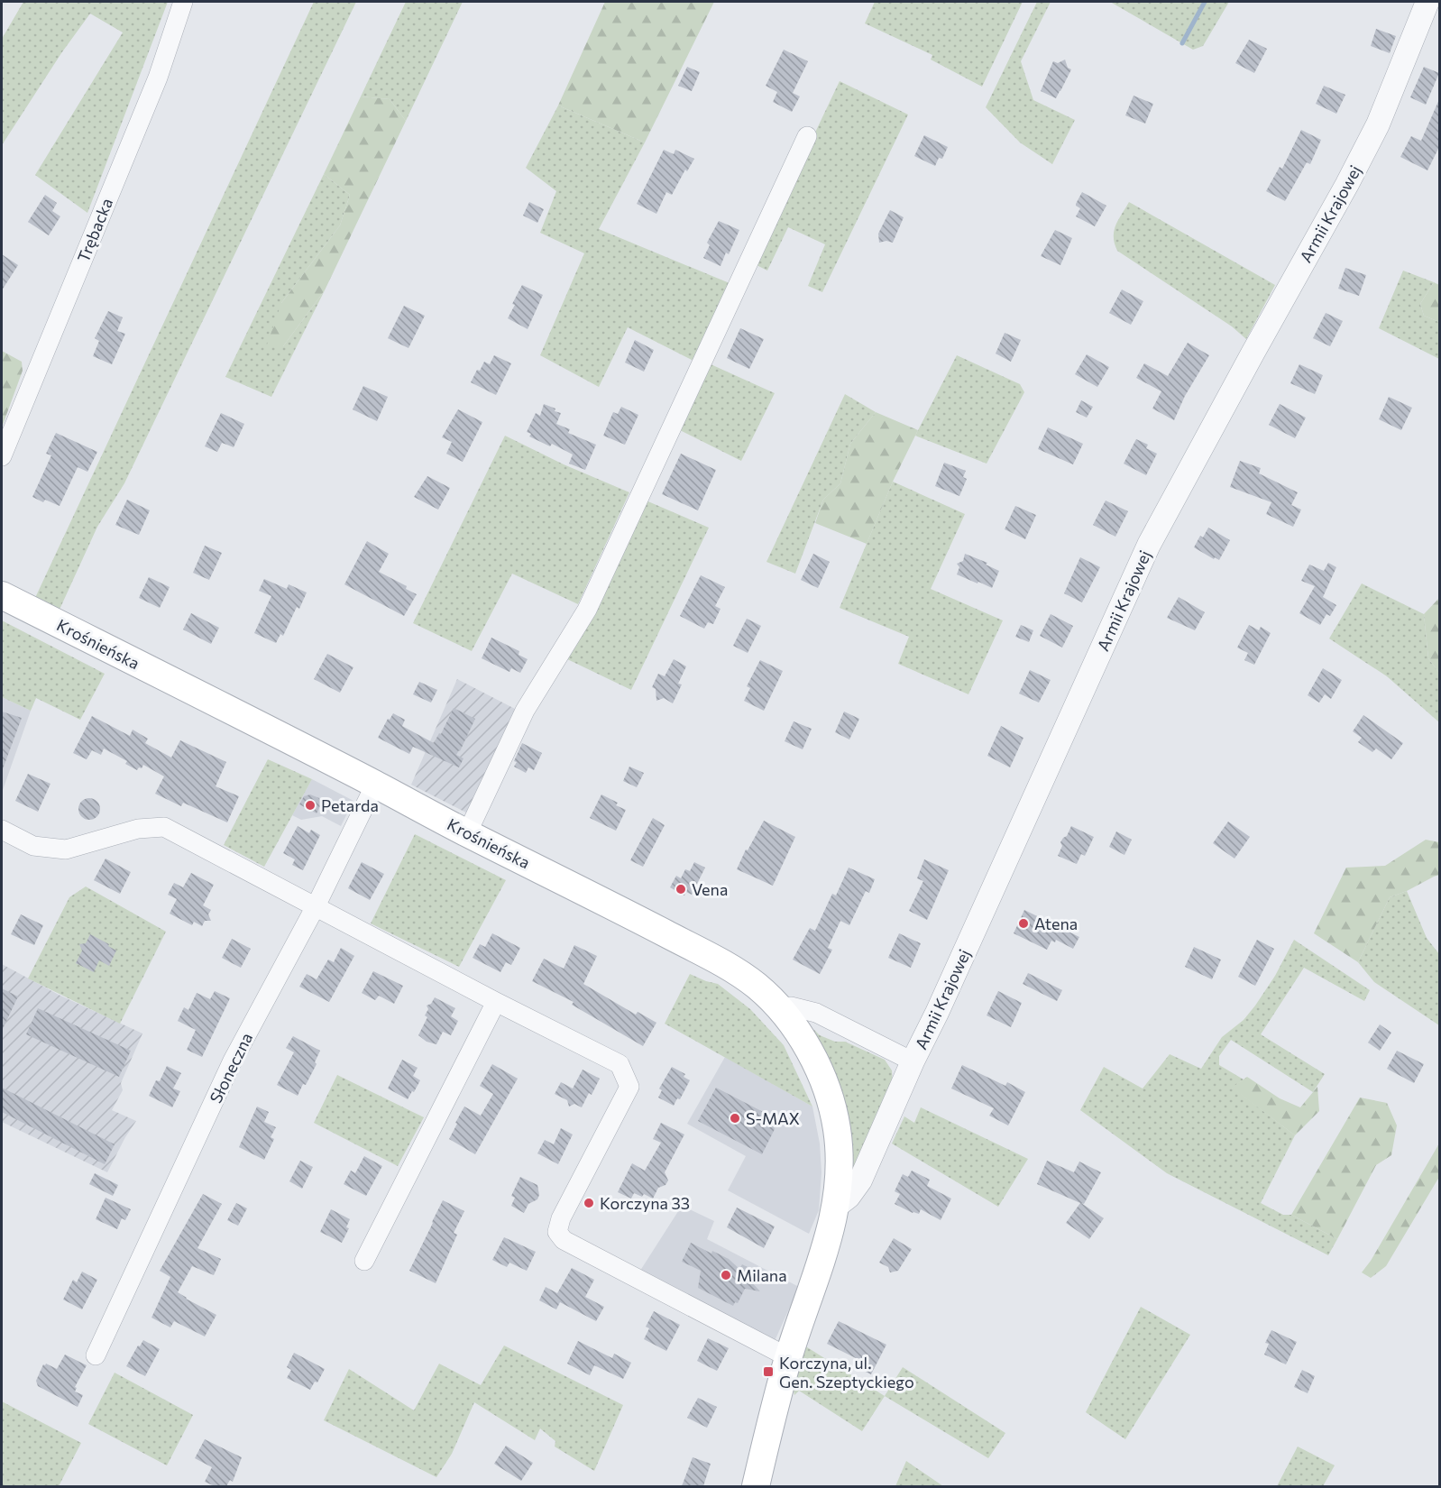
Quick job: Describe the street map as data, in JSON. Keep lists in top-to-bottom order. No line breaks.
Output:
{"streets":{"main road":["Krośnieńska"],"street":["Armii Krajowej","Trębacka","Słoneczna"]},"crossings":[["Armii Krajowej","Krośnieńska"],["Krośnieńska","Słoneczna"]],"places":{"other":["Petarda","Vena","Atena","S-MAX","Korczyna 33","Milana"],"transit":["Korczyna, ul. Gen. Szeptyckiego"]}}
